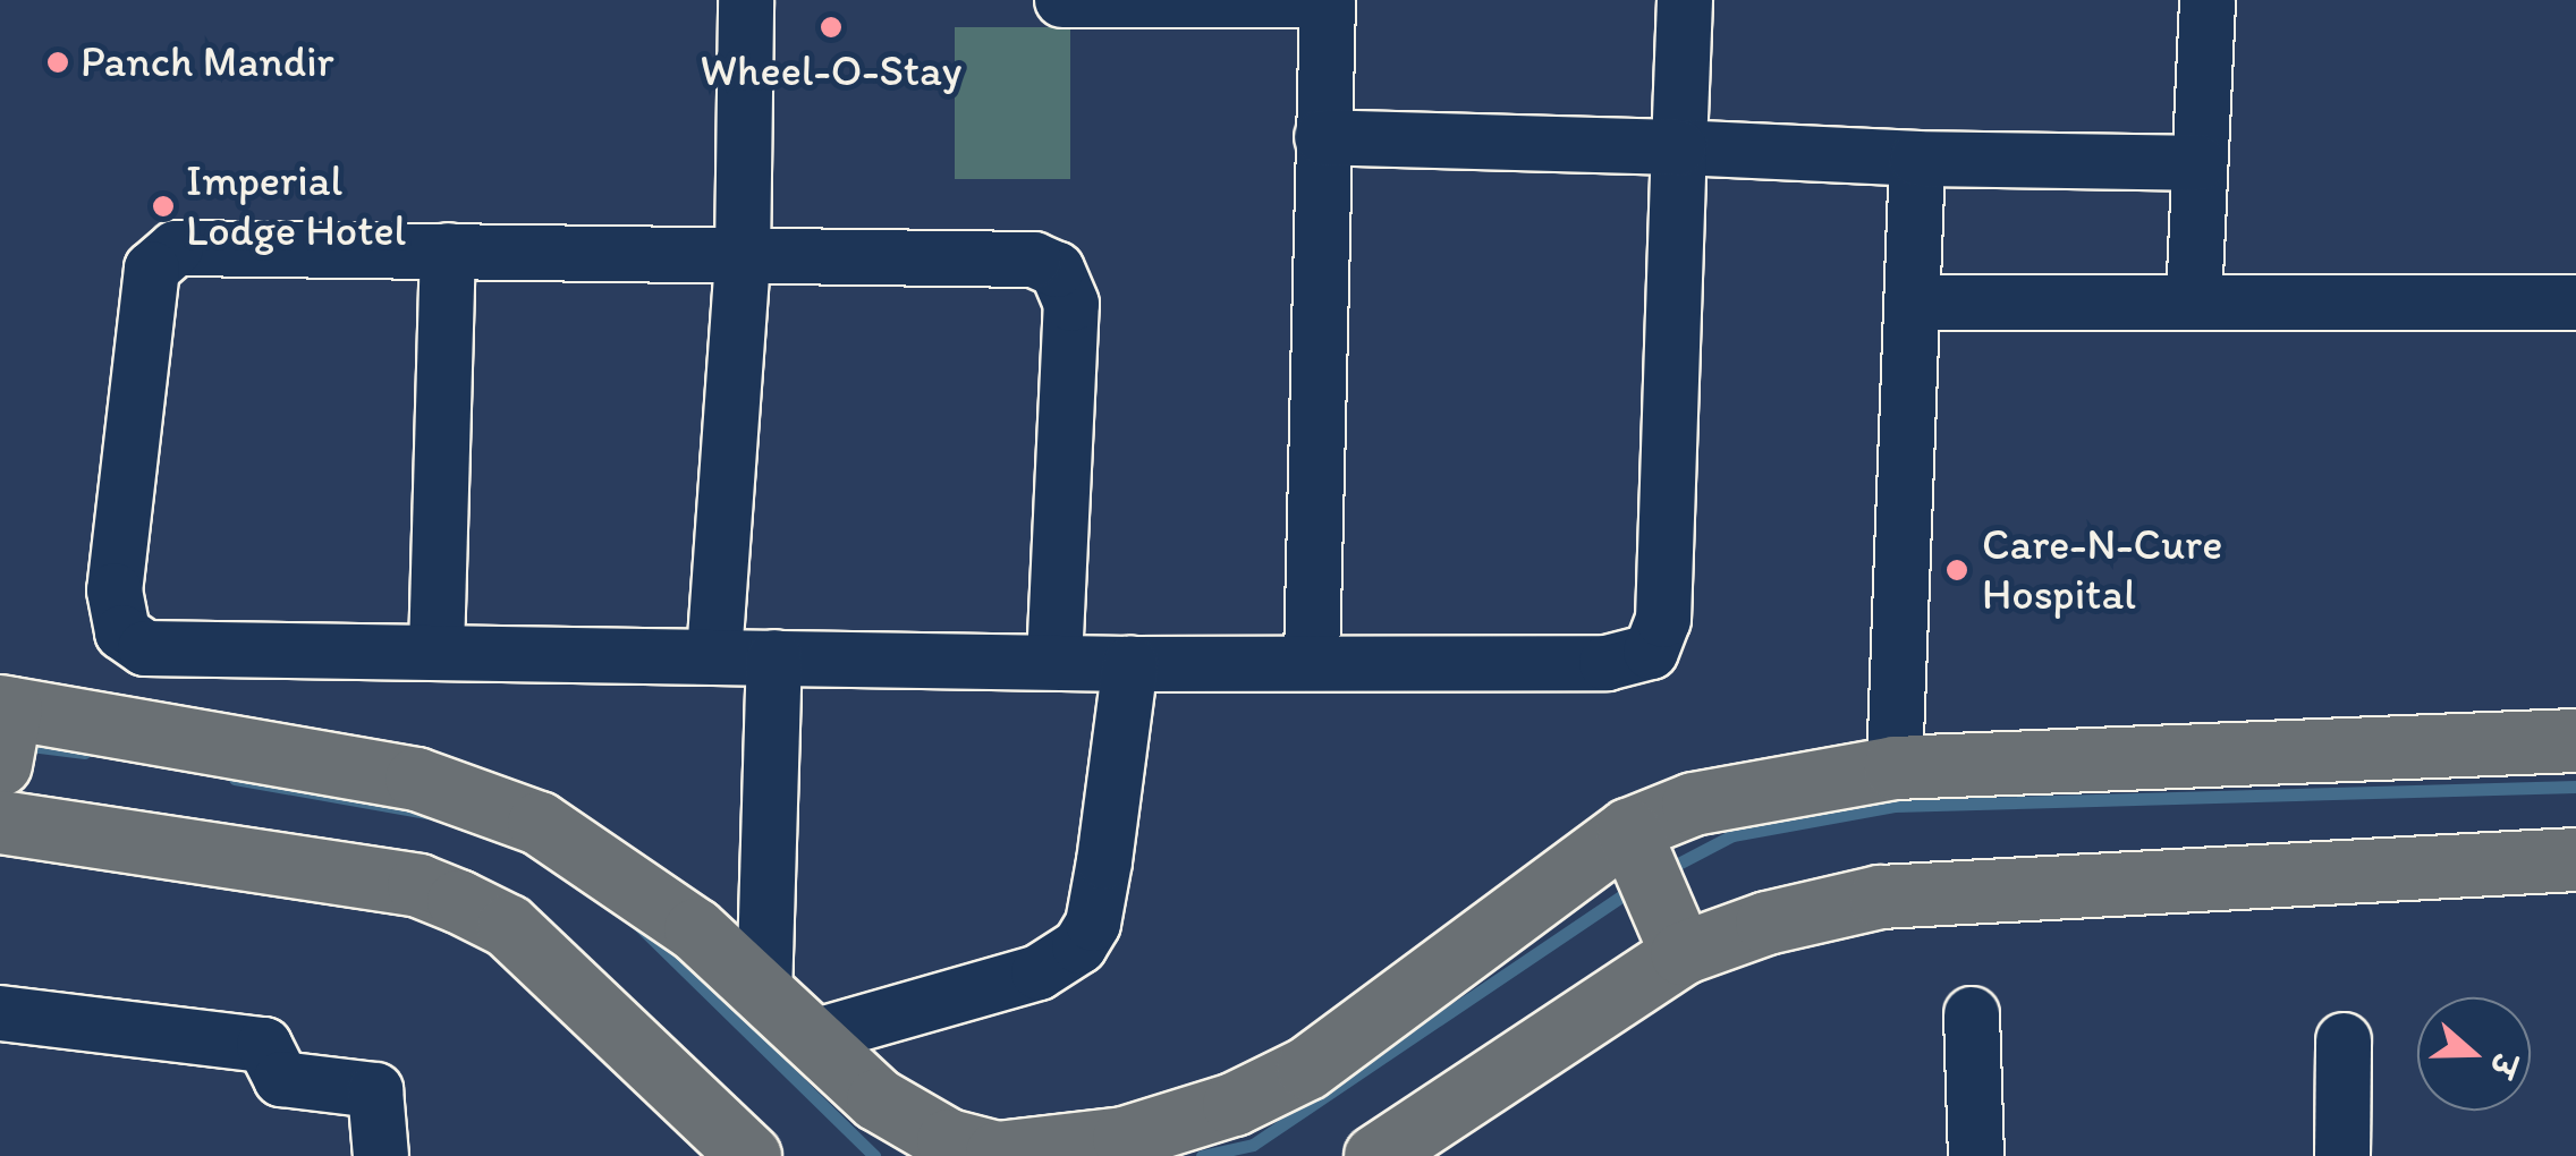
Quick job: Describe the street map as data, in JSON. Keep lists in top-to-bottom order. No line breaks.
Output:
{"places":["Wheel-O-Stay","Panch Mandir","Imperial Lodge Hotel","Care-N-Cure Hospital"],"north":"right"}
